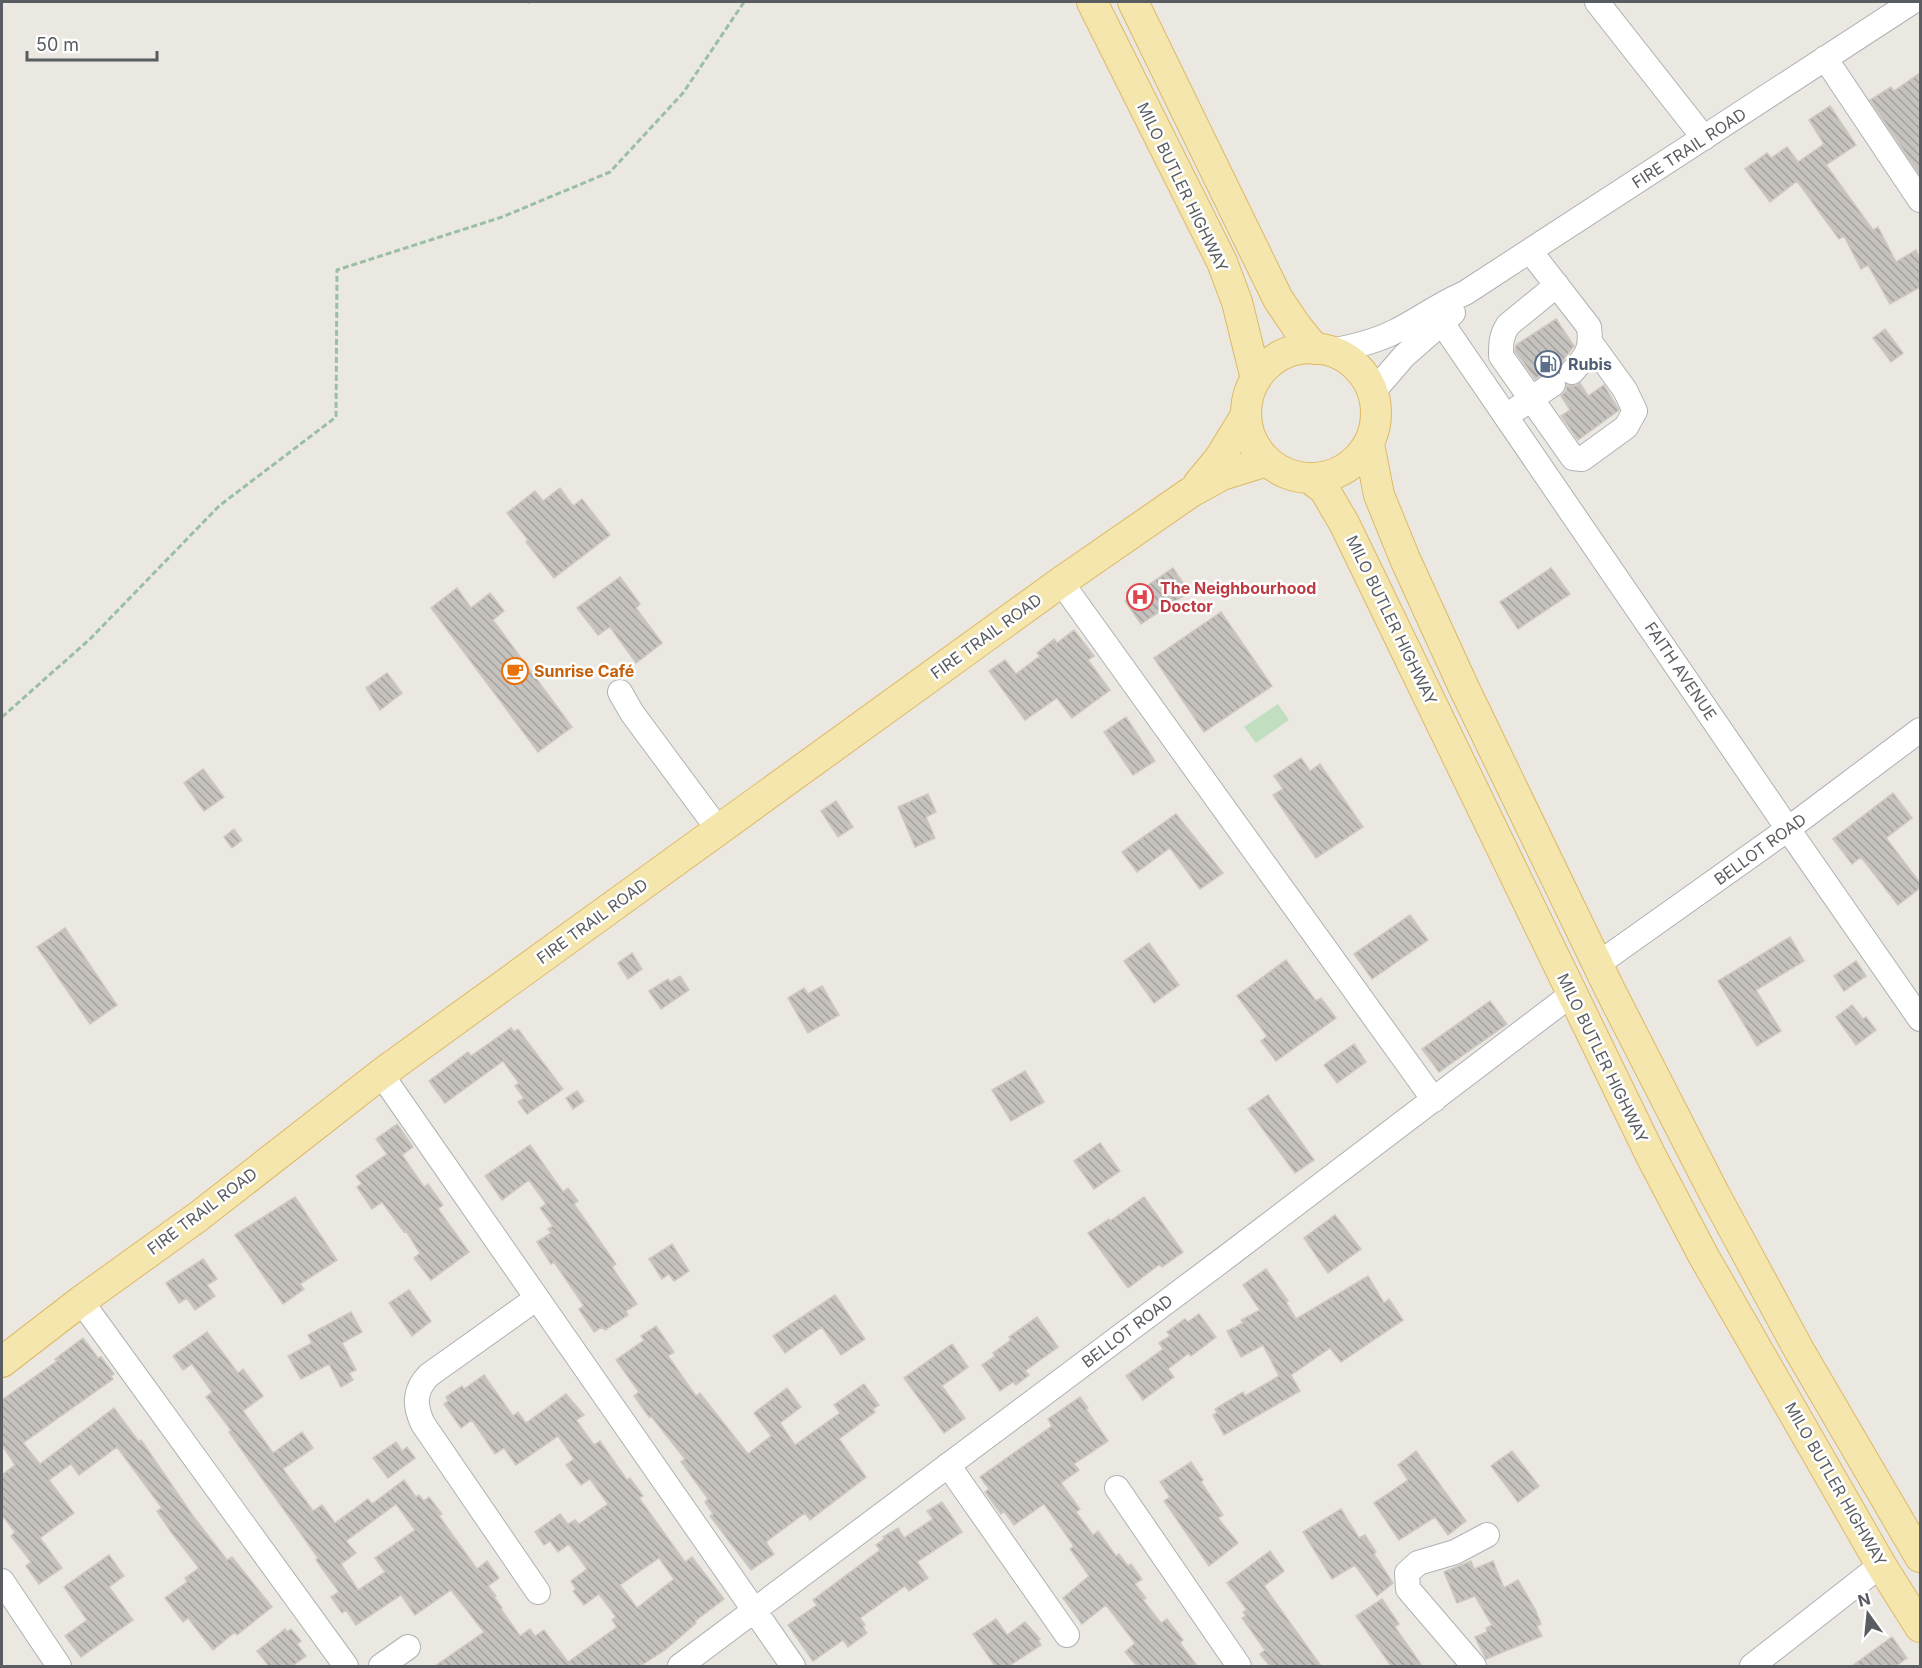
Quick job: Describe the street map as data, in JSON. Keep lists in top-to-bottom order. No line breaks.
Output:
{"streets":{"main road":["FIRE TRAIL ROAD","MILO BUTLER HIGHWAY"],"street":["FAITH AVENUE","BELLOT ROAD"]},"crossings":[["FIRE TRAIL ROAD","MILO BUTLER HIGHWAY"],["FIRE TRAIL ROAD","FAITH AVENUE"],["MILO BUTLER HIGHWAY","BELLOT ROAD"],["FAITH AVENUE","BELLOT ROAD"]],"places":{"fuel station":["Rubis"],"hospital":["The Neighbourhood Doctor"],"cafe":["Sunrise Café"]},"scale_bar":"50 m","north":"top"}
